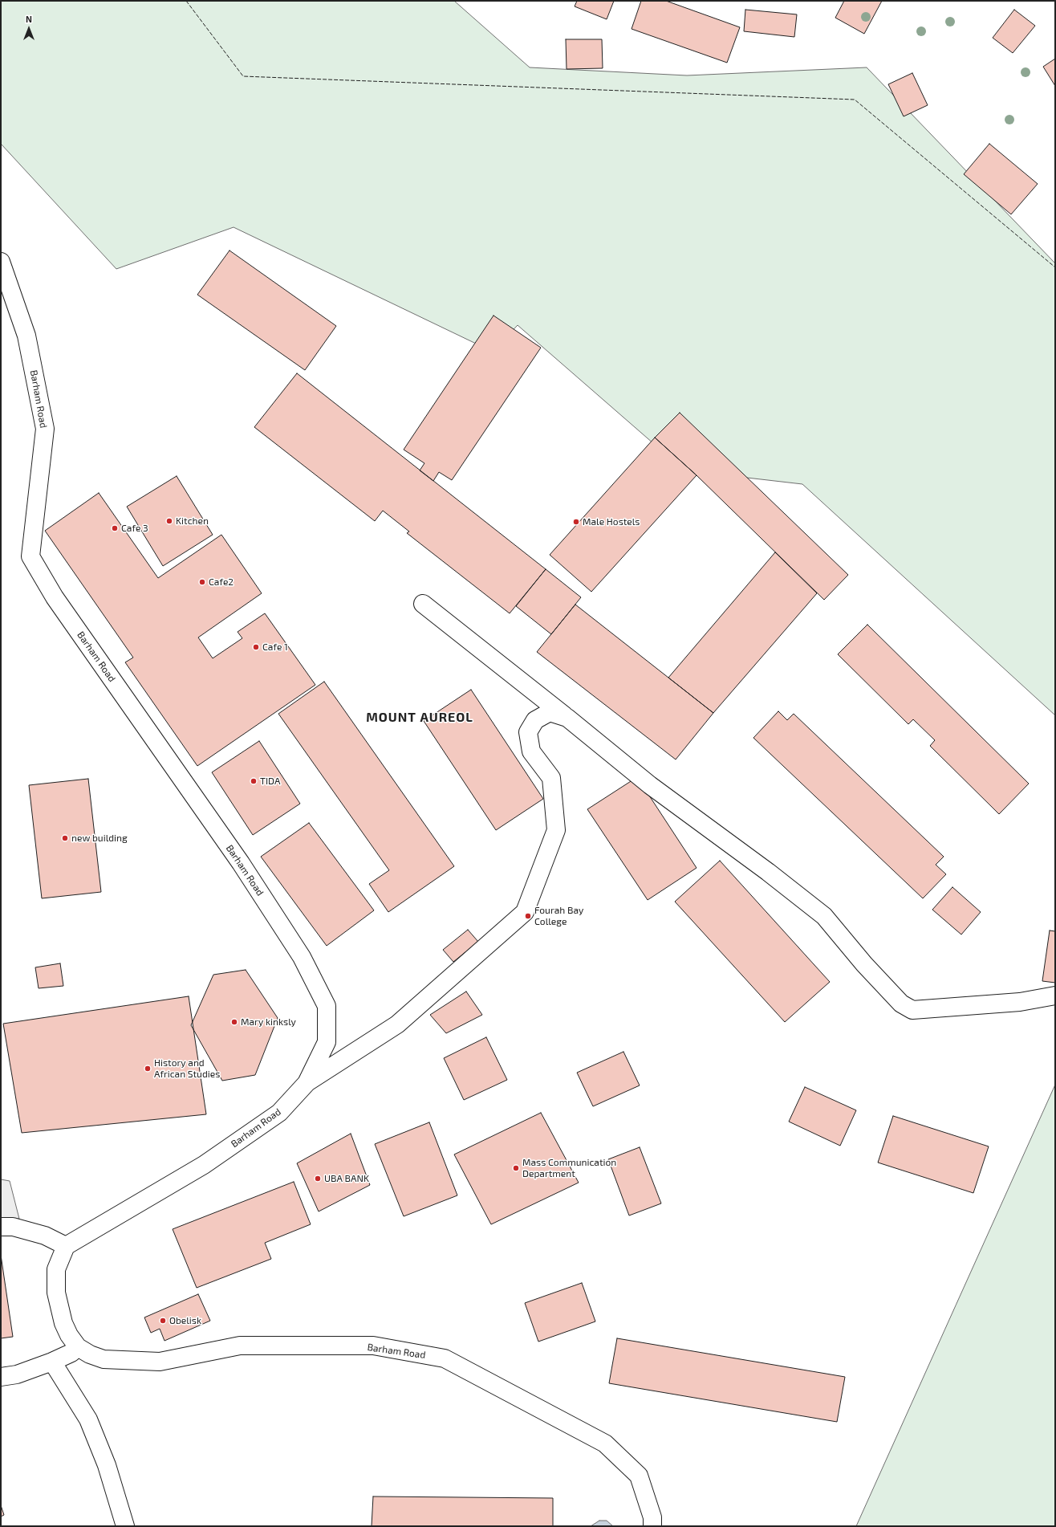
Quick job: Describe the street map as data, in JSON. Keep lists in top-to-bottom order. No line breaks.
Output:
{"streets":{"street":["Barham Road"]},"districts":["MOUNT AUREOL"],"places":["Kitchen","Male Hostels","Cafe 3","Cafe2","Cafe 1","TIDA","new building","Fourah Bay College","Mary kinksly","History and African Studies","Mass Communication Department","UBA BANK","Obelisk"],"north":"top"}
